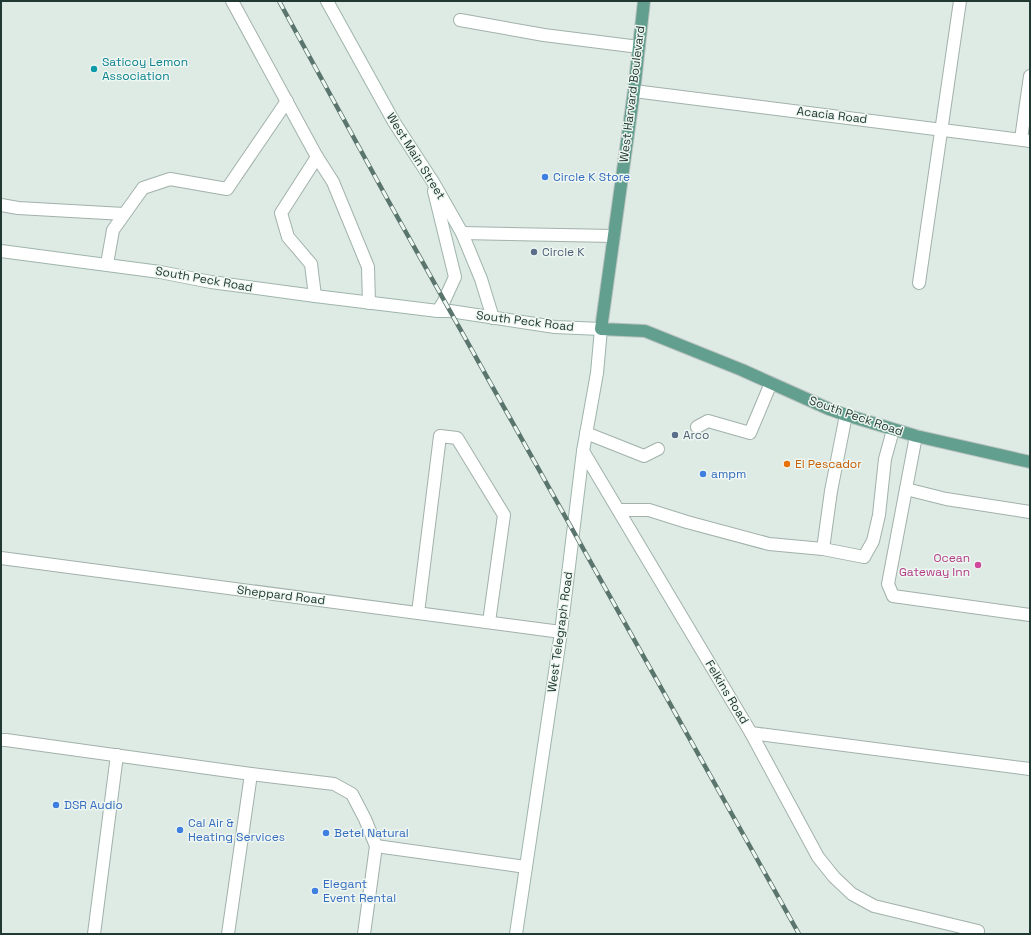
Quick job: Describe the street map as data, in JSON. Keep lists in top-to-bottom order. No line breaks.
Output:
{"streets":{"main road":["West Harvard Boulevard","South Peck Road"],"street":["Acacia Road","West Main Street","Sheppard Road","West Telegraph Road","Felkins Road"]},"crossings":[["West Harvard Boulevard","Acacia Road"],["West Harvard Boulevard","South Peck Road"],["West Harvard Boulevard","West Telegraph Road"],["West Main Street","South Peck Road"],["South Peck Road","West Telegraph Road"],["Sheppard Road","West Telegraph Road"],["West Telegraph Road","Felkins Road"]],"places":["Saticoy Lemon Association","Circle K Store","Circle K","Arco","El Pescador","ampm","Ocean Gateway Inn","DSR Audio","Cal Air & Heating Services","Betel Natural","Elegant Event Rental"]}
